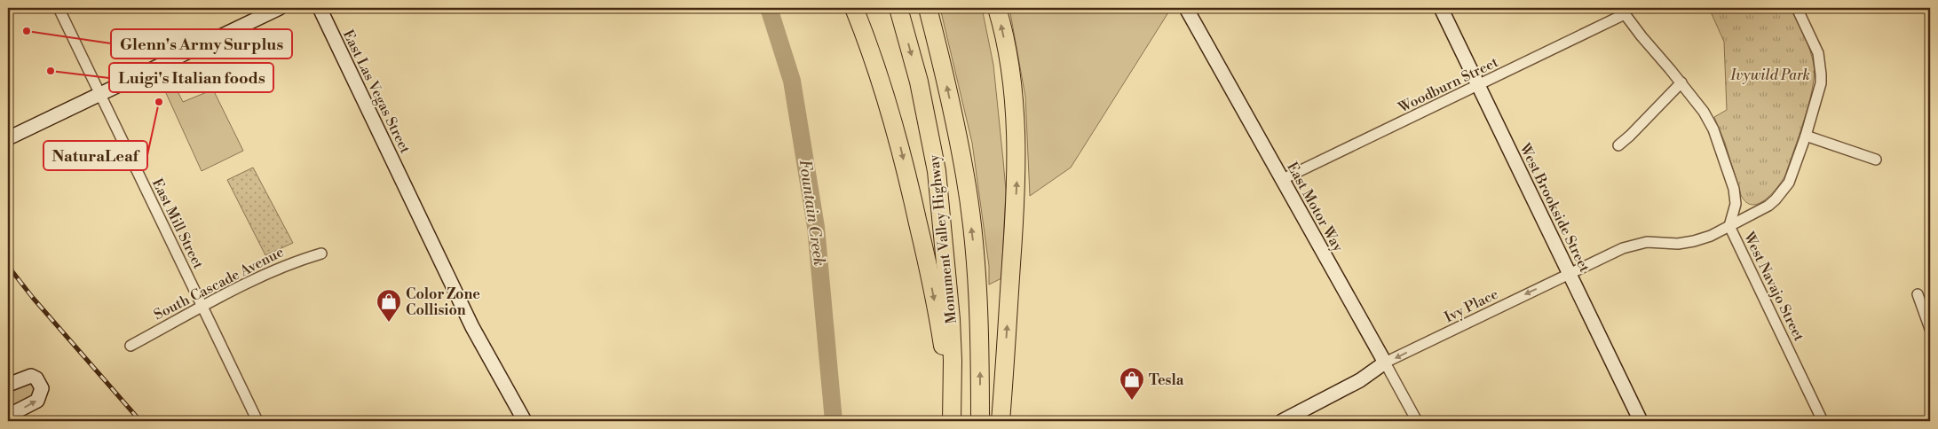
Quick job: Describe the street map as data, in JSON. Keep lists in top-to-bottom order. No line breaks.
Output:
{"streets":{"highway":["Monument Valley Highway"],"street":["Woodburn Street","East Las Vegas Street","East Motor Way","West Brookside Street","East Mill Street","South Cascade Avenue","West Navajo Street","Ivy Place"]},"crossings":[["Woodburn Street","East Motor Way"],["Woodburn Street","West Brookside Street"],["Woodburn Street","West Navajo Street"],["East Motor Way","Ivy Place"],["West Brookside Street","Ivy Place"],["East Mill Street","South Cascade Avenue"],["West Navajo Street","Ivy Place"]],"water":["Fountain Creek"],"parks":["Ivywild Park"],"places":{"other":["Glenn's Army Surplus","Luigi's Italian foods","NaturaLeaf"],"shop":["Color Zone Collision","Tesla"]}}
